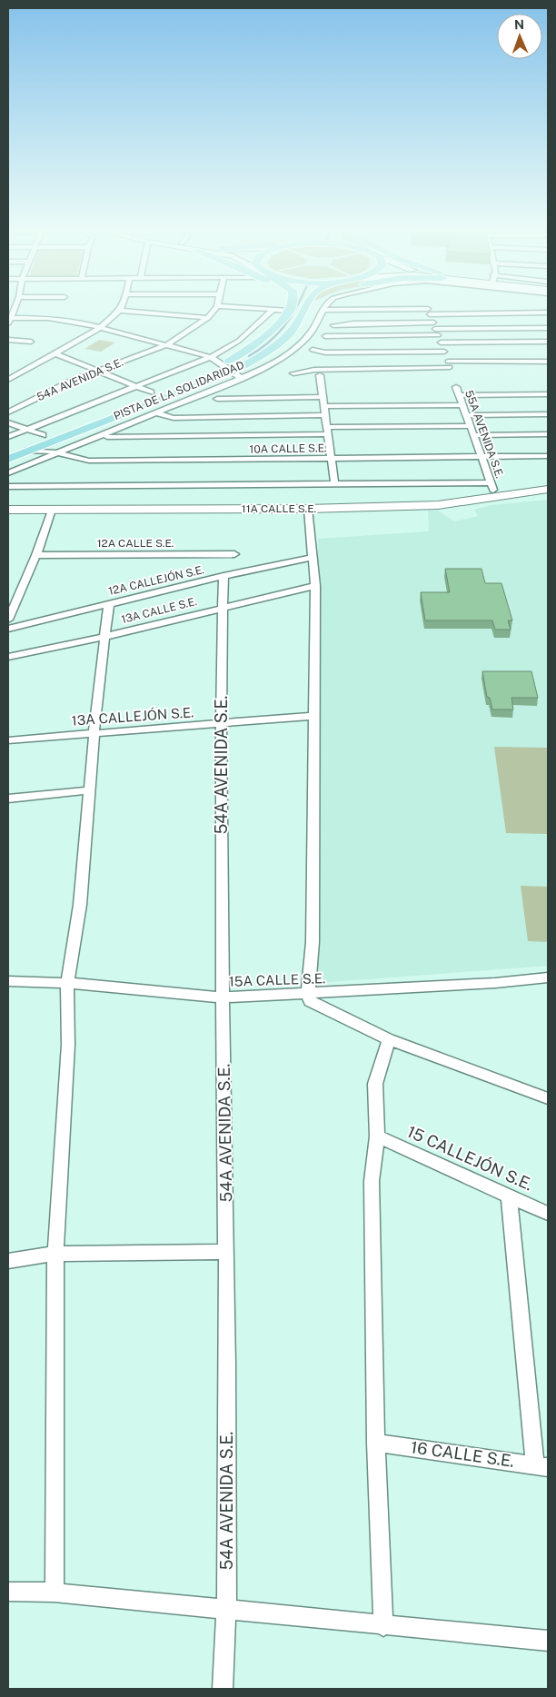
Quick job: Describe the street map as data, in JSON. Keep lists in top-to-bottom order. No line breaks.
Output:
{"streets":{"main road":["PISTA DE LA SOLIDARIDAD","11A CALLE S.E."],"street":["54A AVENIDA S.E.","55A AVENIDA S.E.","10A CALLE S.E.","12A CALLE S.E.","12A CALLEJÓN S.E.","13A CALLE S.E.","13A CALLEJÓN S.E.","15A CALLE S.E.","15 CALLEJÓN S.E.","16 CALLE S.E."]},"crossings":[["54A AVENIDA S.E.","12A CALLEJÓN S.E."],["54A AVENIDA S.E.","13A CALLE S.E."],["54A AVENIDA S.E.","13A CALLEJÓN S.E."],["54A AVENIDA S.E.","15A CALLE S.E."],["PISTA DE LA SOLIDARIDAD","10A CALLE S.E."],["55A AVENIDA S.E.","10A CALLE S.E."]],"north":"top"}
